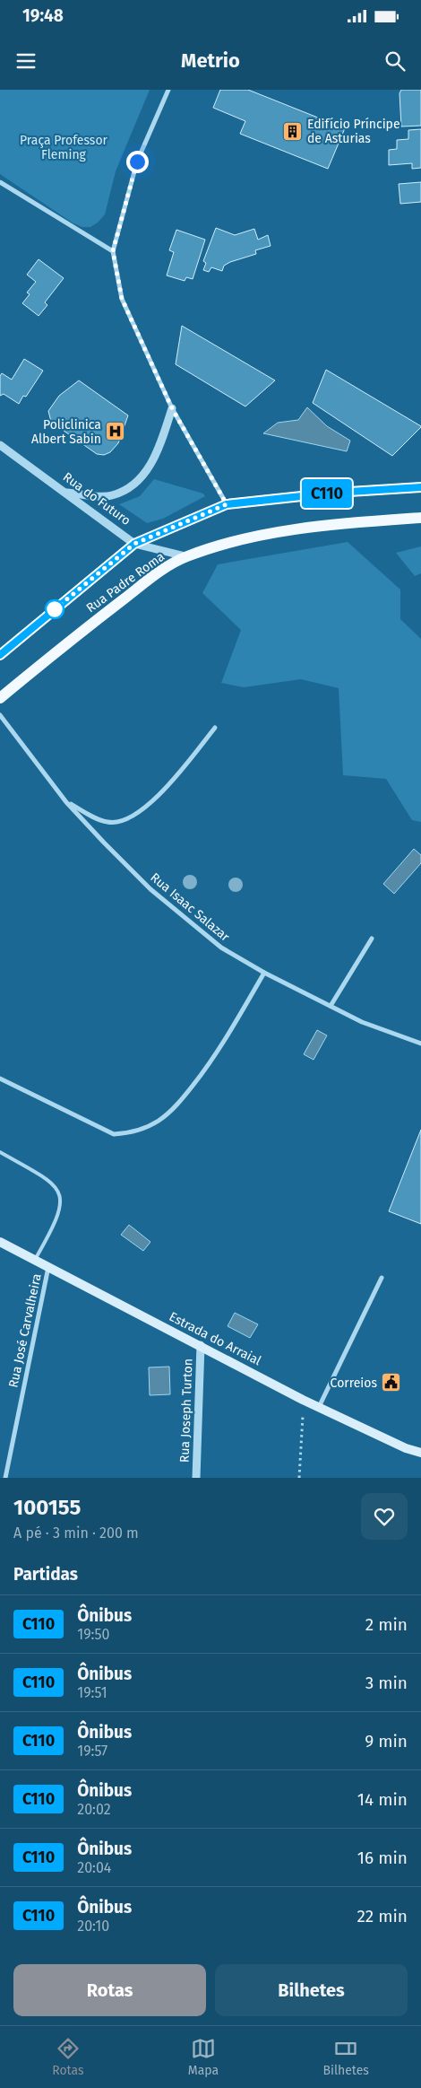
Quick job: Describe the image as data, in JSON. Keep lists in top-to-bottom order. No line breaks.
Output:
{"streets":{"main road":["Rua Padre Roma","Estrada do Arraial"],"street":["Rua do Futuro","Rua Isaac Salazar","Rua José Carvalheira","Rua Joseph Turton"]},"crossings":[["Rua do Futuro","Rua Padre Roma"],["Rua José Carvalheira","Estrada do Arraial"],["Estrada do Arraial","Rua Joseph Turton"]],"parks":["Praça Professor Fleming"],"places":{"building":["Edifício Príncipe de Asturias"],"hospital":["Policlinica Albert Sabin"],"public building":["Correios"]},"lines":["bus line C110"],"page":{"status":"19:48","header":"Metrio","on_map":"C110","heading":[["100155","A pé · 3 min · 200 m"],"Partidas"],"list":[{"mark":"C110","name":"Ônibus","note":"19:50","value":"2 min"},{"mark":"C110","name":"Ônibus","note":"19:51","value":"3 min"},{"mark":"C110","name":"Ônibus","note":"19:57","value":"9 min"},{"mark":"C110","name":"Ônibus","note":"20:02","value":"14 min"},{"mark":"C110","name":"Ônibus","note":"20:04","value":"16 min"},{"mark":"C110","name":"Ônibus","note":"20:10","value":"22 min"}],"buttons":["Rotas","Bilhetes"],"tabs":["Rotas","Mapa","Bilhetes"]}}
